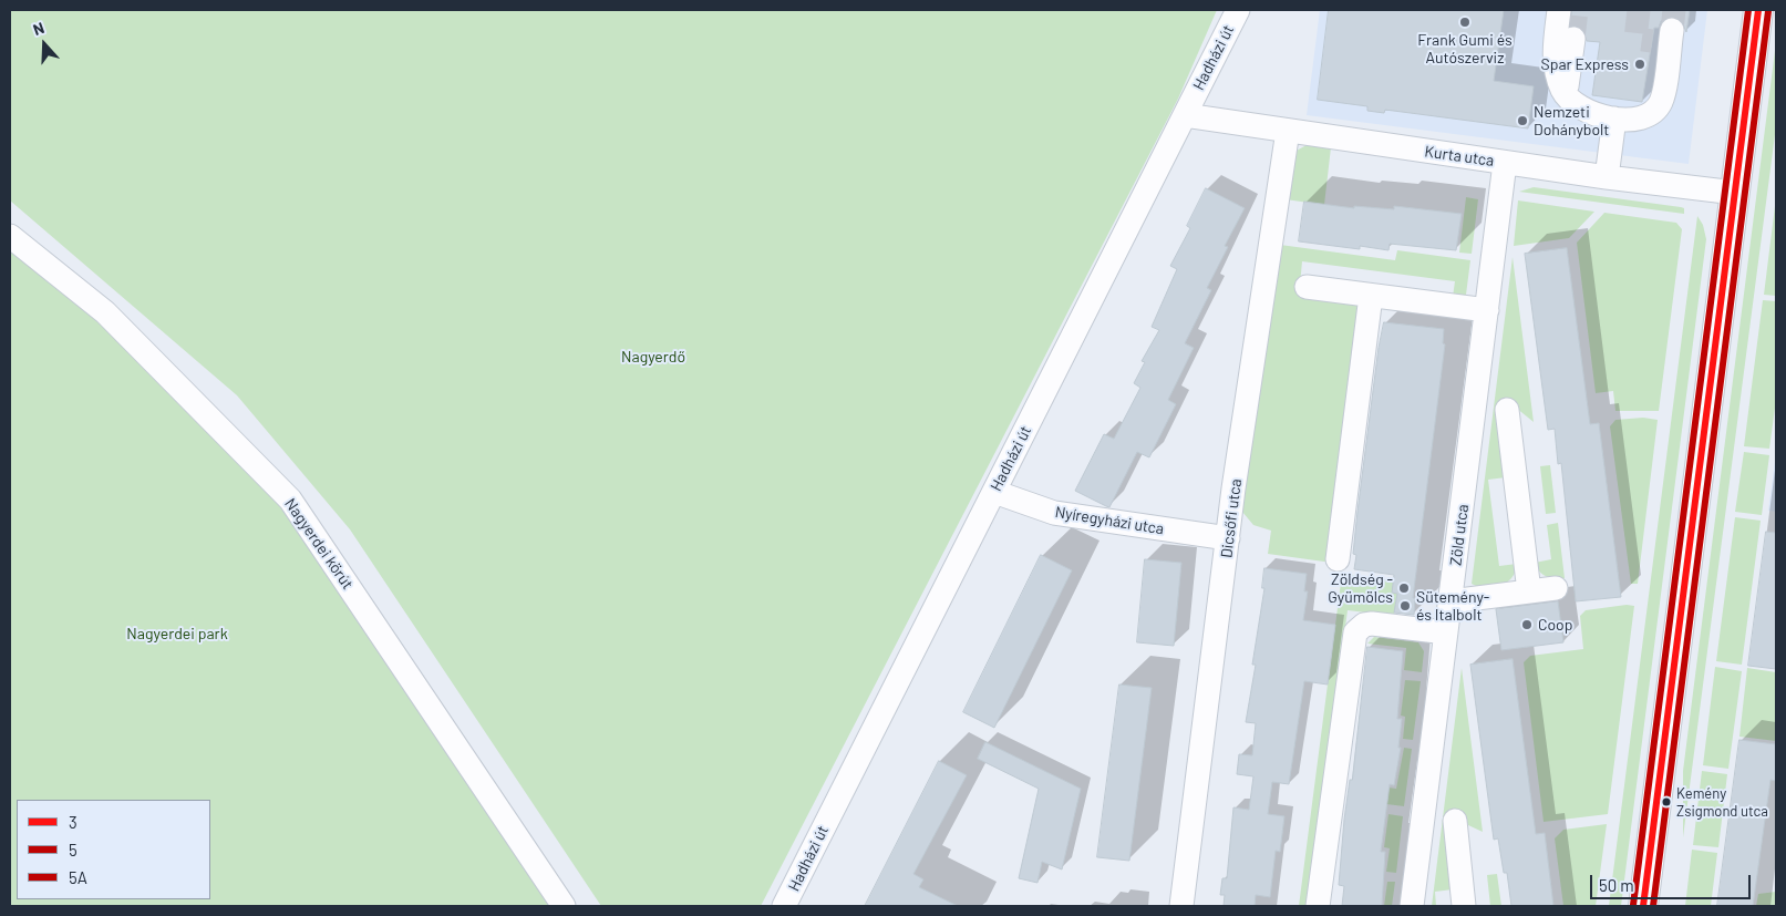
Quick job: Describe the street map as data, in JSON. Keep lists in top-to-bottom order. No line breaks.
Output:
{"streets":{"street":["Hadházi út","Kurta utca","Dicsőfi utca","Nyíregyházi utca","Zöld utca","Nagyerdei körút"]},"crossings":[["Hadházi út","Kurta utca"],["Hadházi út","Nyíregyházi utca"],["Kurta utca","Dicsőfi utca"],["Kurta utca","Zöld utca"],["Dicsőfi utca","Nyíregyházi utca"]],"parks":["Nagyerdő","Nagyerdei park"],"places":["Frank Gumi és Autószerviz","Spar Express","Nemzeti Dohánybolt","Zöldség - Gyümölcs","Sütemény- és Italbolt","Coop","Kemény Zsigmond utca"],"lines":["transit line 3","transit line 5A","transit line 5"],"legend":["3","5","5A"],"scale_bar":"50 m","north":"top"}
